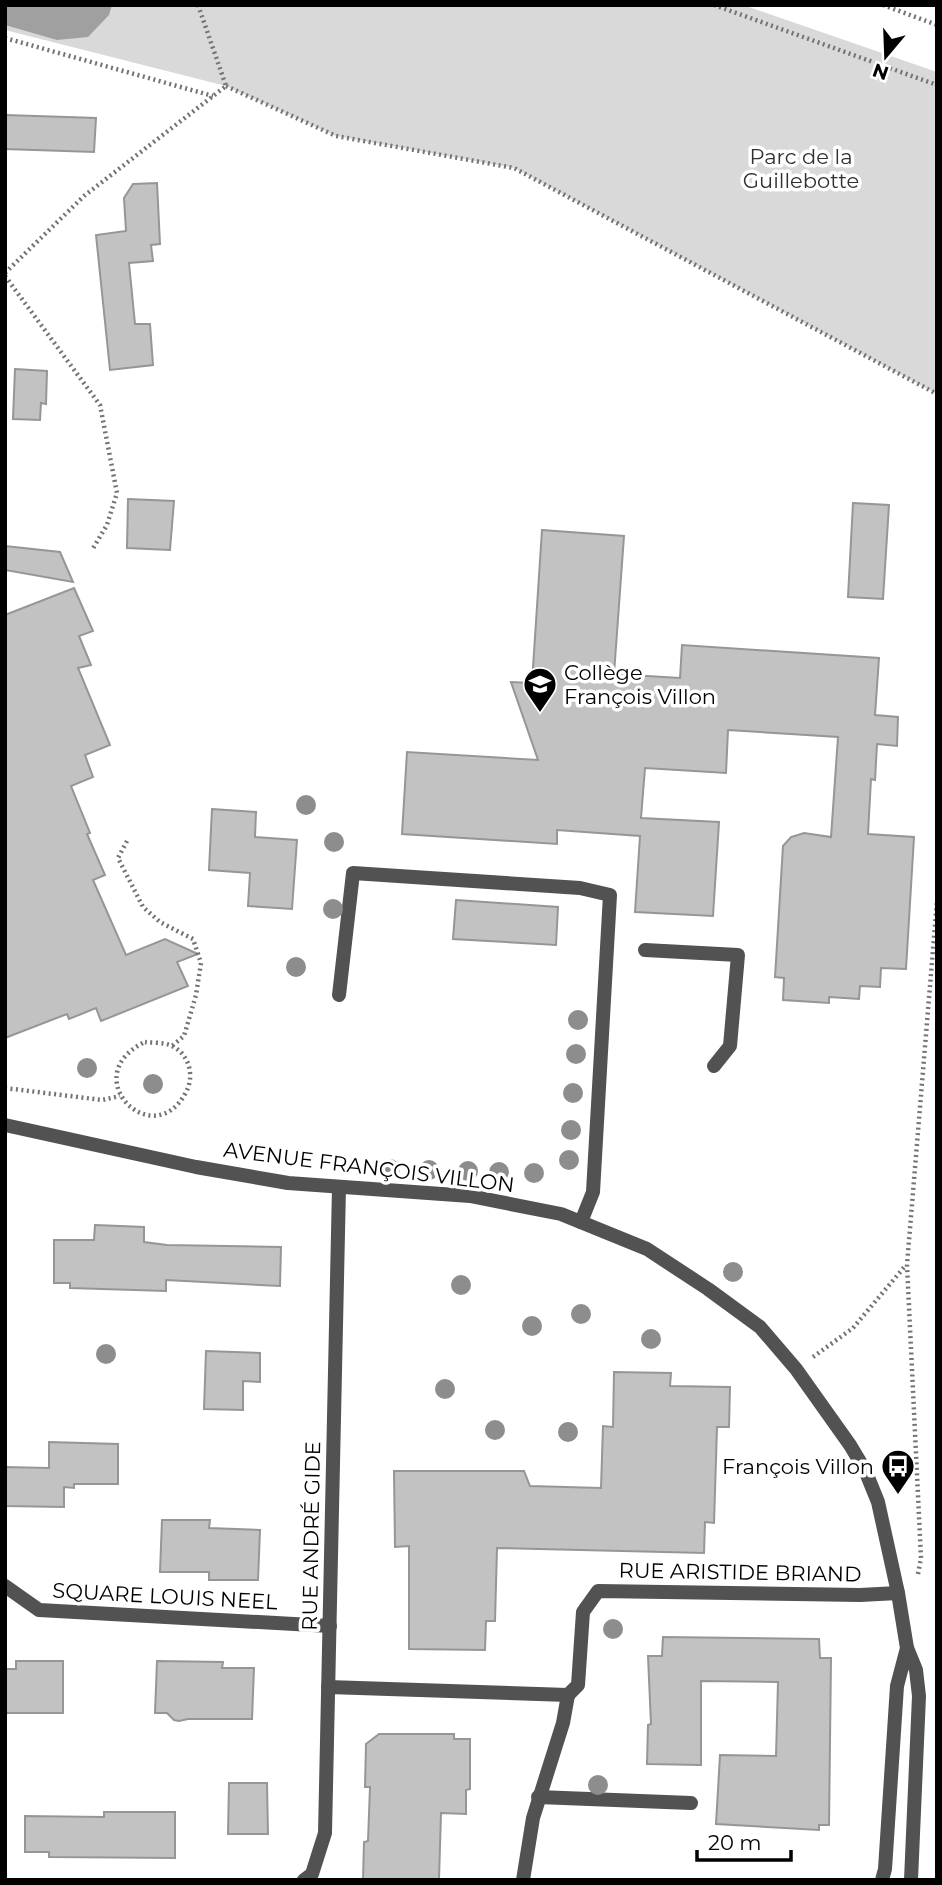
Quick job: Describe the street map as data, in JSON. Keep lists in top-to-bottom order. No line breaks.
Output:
{"streets":{"street":["AVENUE FRANÇOIS VILLON","RUE ANDRÉ GIDE","RUE ARISTIDE BRIAND","SQUARE LOUIS NEEL"]},"crossings":[["AVENUE FRANÇOIS VILLON","RUE ANDRÉ GIDE"],["AVENUE FRANÇOIS VILLON","RUE ARISTIDE BRIAND"],["RUE ANDRÉ GIDE","SQUARE LOUIS NEEL"]],"parks":["Parc de la Guillebotte"],"places":{"school or university":["Collège François Villon"],"bus stop":["François Villon"]},"scale_bar":"20 m","north":"bottom"}
